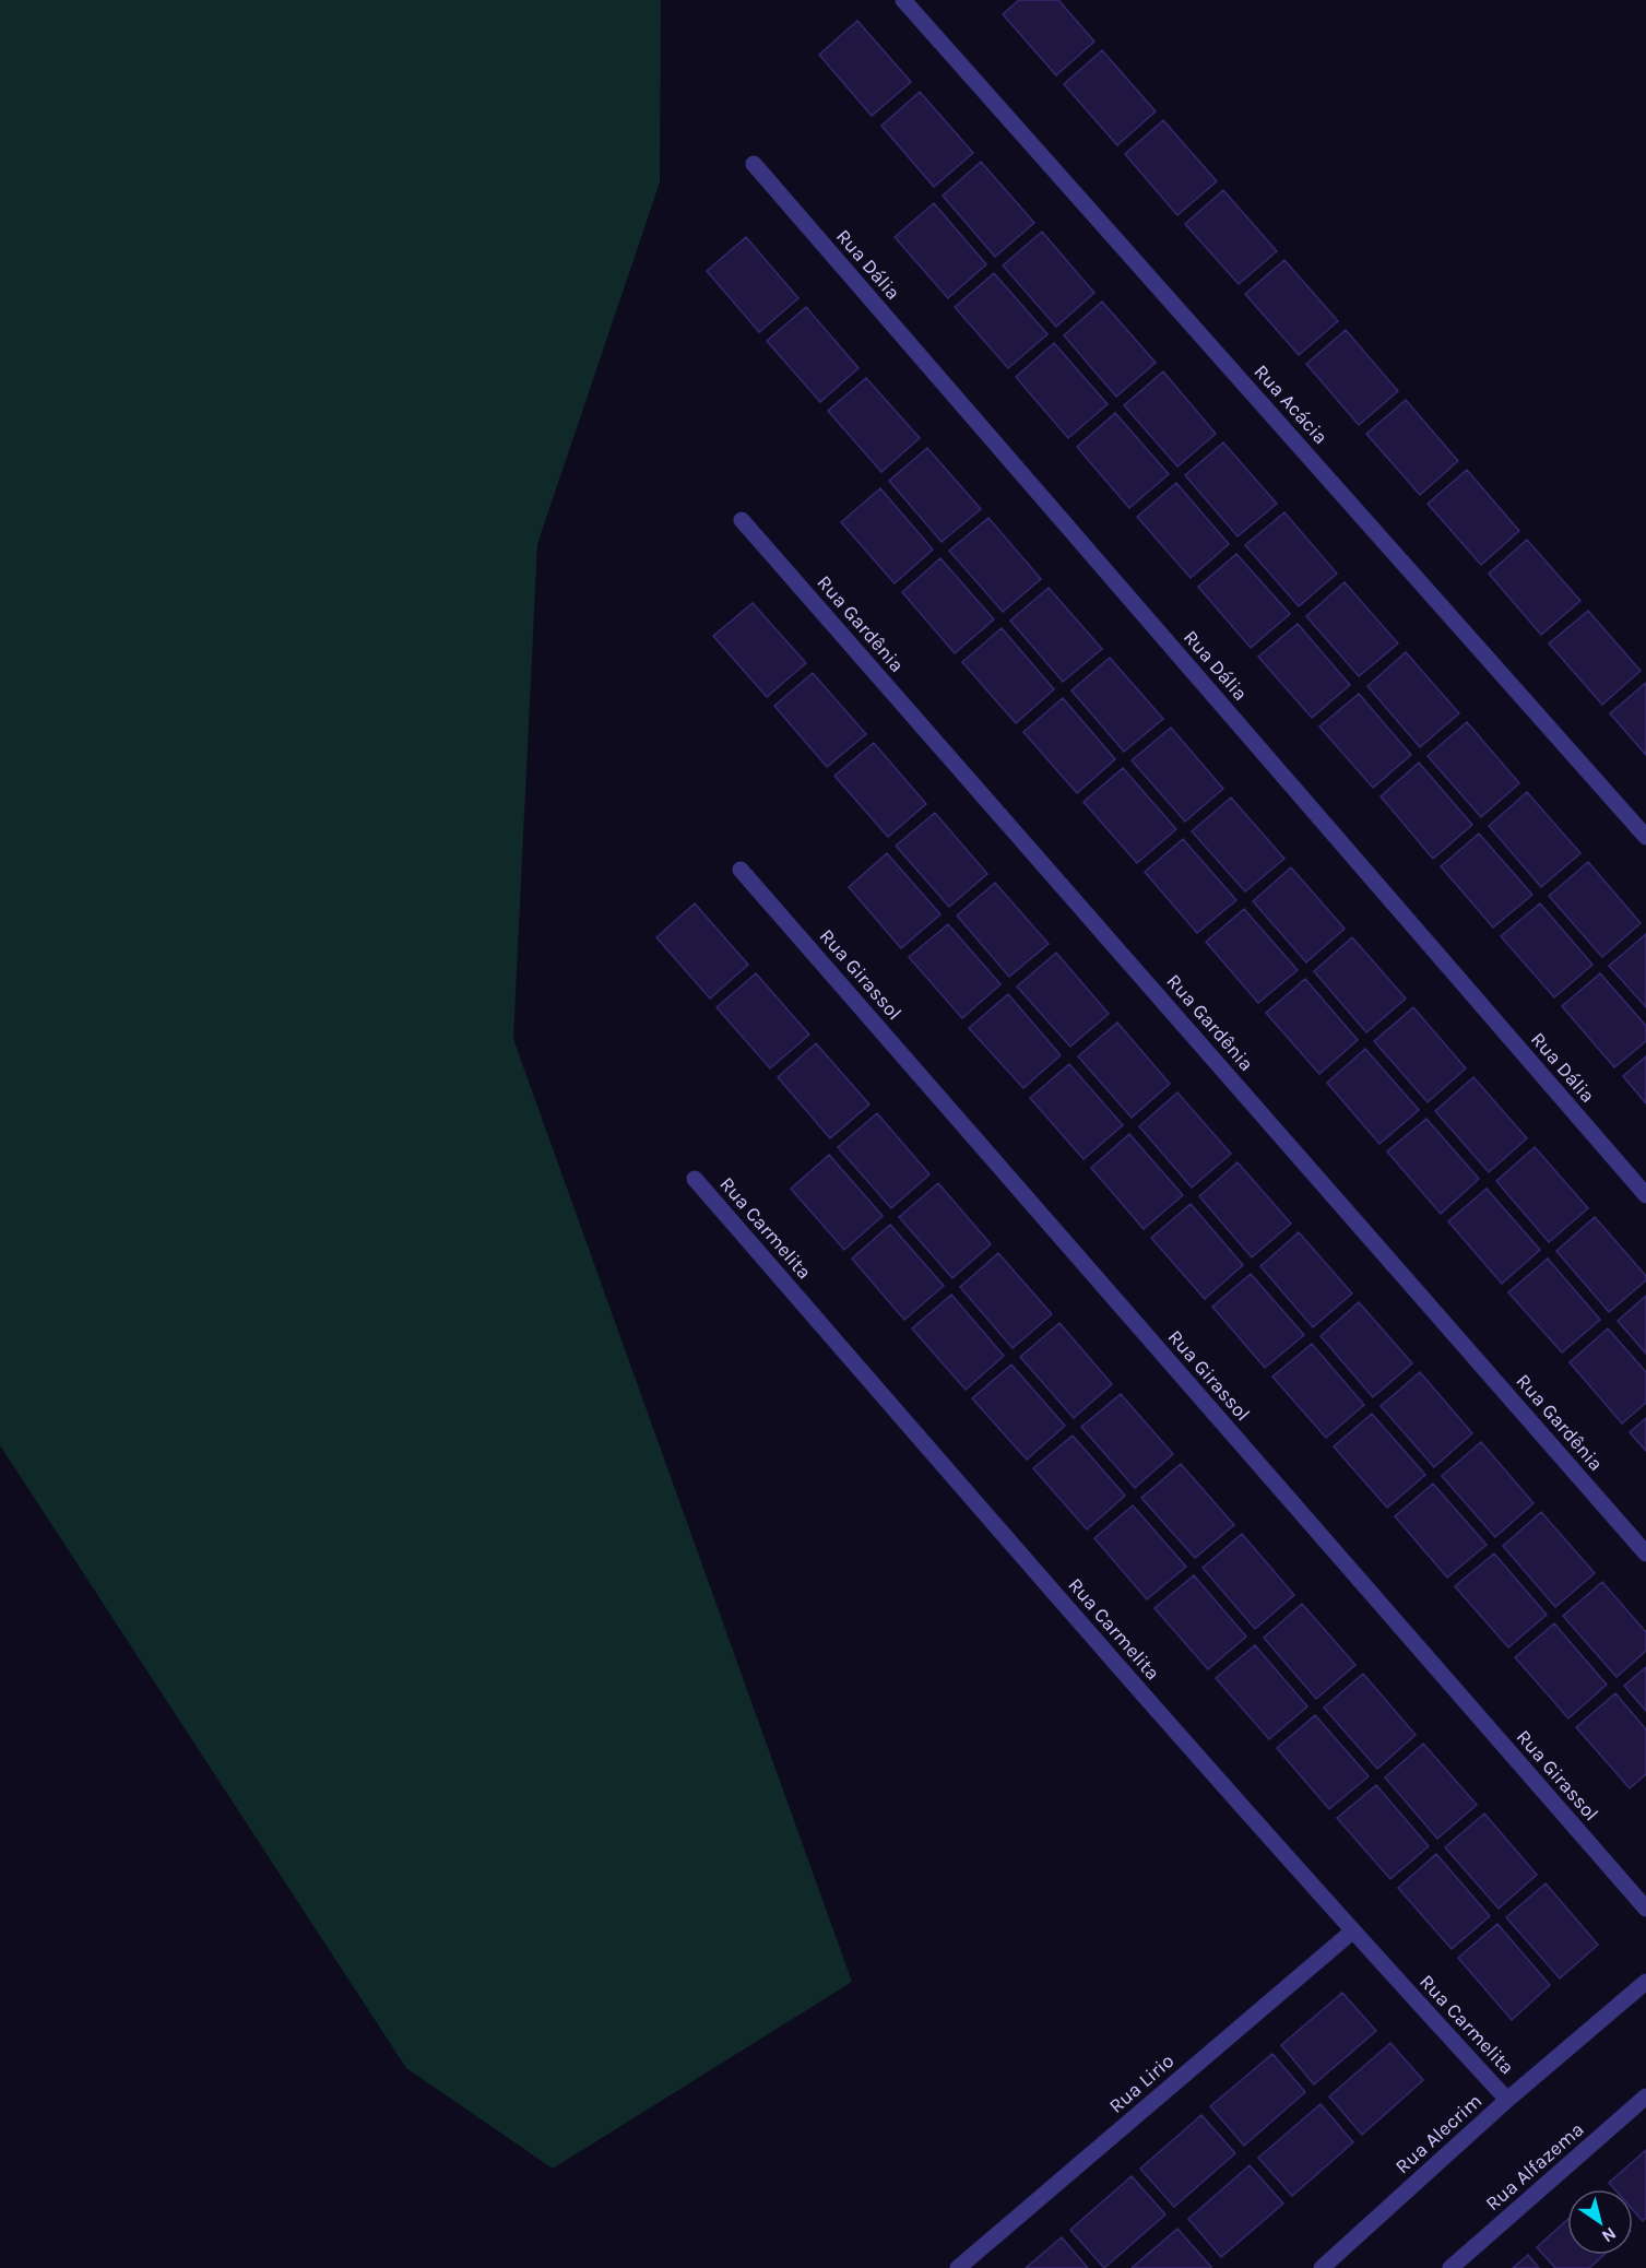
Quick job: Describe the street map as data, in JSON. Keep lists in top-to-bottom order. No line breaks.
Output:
{"streets":{"street":["Rua Dália","Rua Acácia","Rua Gardênia","Rua Girassol","Rua Carmelita","Rua Lirio","Rua Alecrim","Rua Alfazema"]},"crossings":[["Rua Carmelita","Rua Lirio"],["Rua Carmelita","Rua Alecrim"]],"north":"bottom right"}
